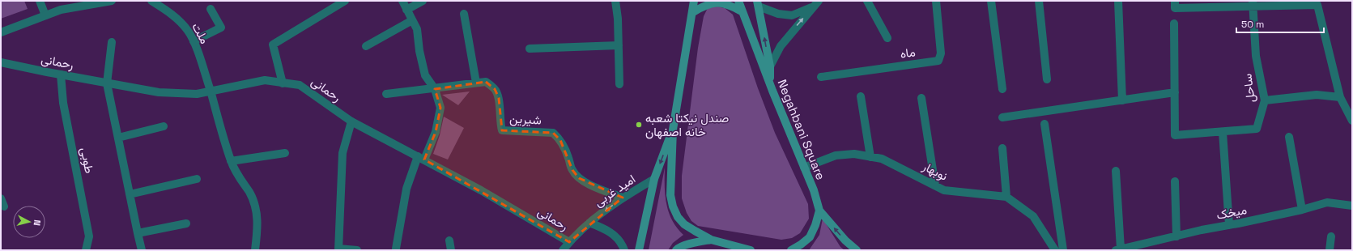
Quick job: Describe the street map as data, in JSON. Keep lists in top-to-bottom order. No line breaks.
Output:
{"streets":{"main road":["Negahbani Square"],"street":["ملت","ماه","رحمانی","ساحل","شیرین","طوبی","نوبهار","امید غربی","میخک"]},"crossings":[["ملت","رحمانی"],["رحمانی","طوبی"],["رحمانی","امید غربی"],["شیرین","امید غربی"],["Negahbani Square","نوبهار"]],"places":["صندل نیکتا شعبه خانه اصفهان"],"scale_bar":"50 m","north":"right"}
